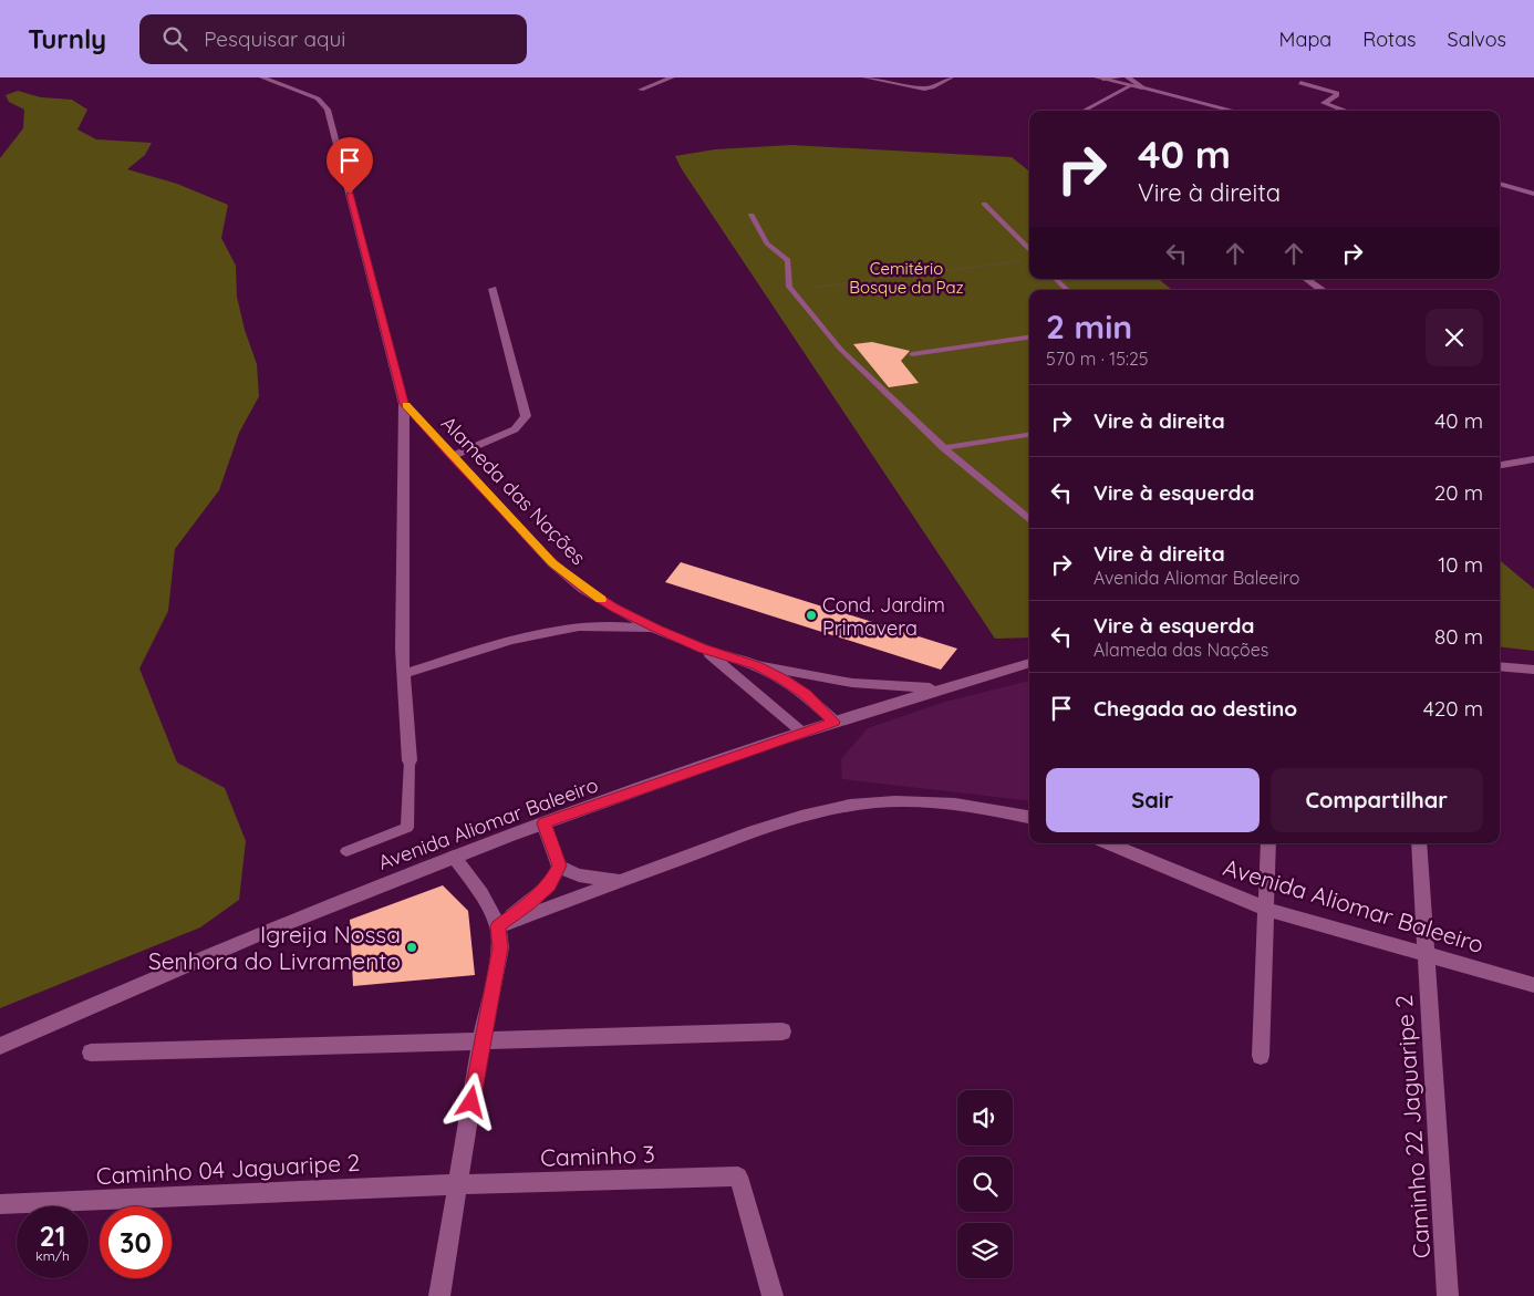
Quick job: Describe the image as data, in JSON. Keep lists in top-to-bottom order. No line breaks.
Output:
{"streets":{"street":["Alameda das Nações","Avenida Aliomar Baleeiro","Caminho 22 Jaguaripe 2","Caminho 3","Caminho 04 Jaguaripe 2"]},"crossings":[["Alameda das Nações","Avenida Aliomar Baleeiro"],["Avenida Aliomar Baleeiro","Caminho 22 Jaguaripe 2"],["Caminho 3","Caminho 04 Jaguaripe 2"]],"parks":["Cemitério Bosque da Paz"],"places":["Cond. Jardim Primavera","Igreija Nossa Senhora do Livramento"],"page":{"header":"Turnly","search":"Pesquisar aqui","nav":["Mapa","Rotas","Salvos"],"turn":["40 m","Vire à direita"],"heading":["2 min","570 m · 15:25"],"list":[{"name":"Vire à direita","value":"40 m"},{"name":"Vire à esquerda","value":"20 m"},{"name":"Vire à direita","note":"Avenida Aliomar Baleeiro","value":"10 m"},{"name":"Vire à esquerda","note":"Alameda das Nações","value":"80 m"},{"name":"Chegada ao destino","value":"420 m"}],"buttons":["Sair","Compartilhar"],"speed":"21 km/h","limit":"30"}}
